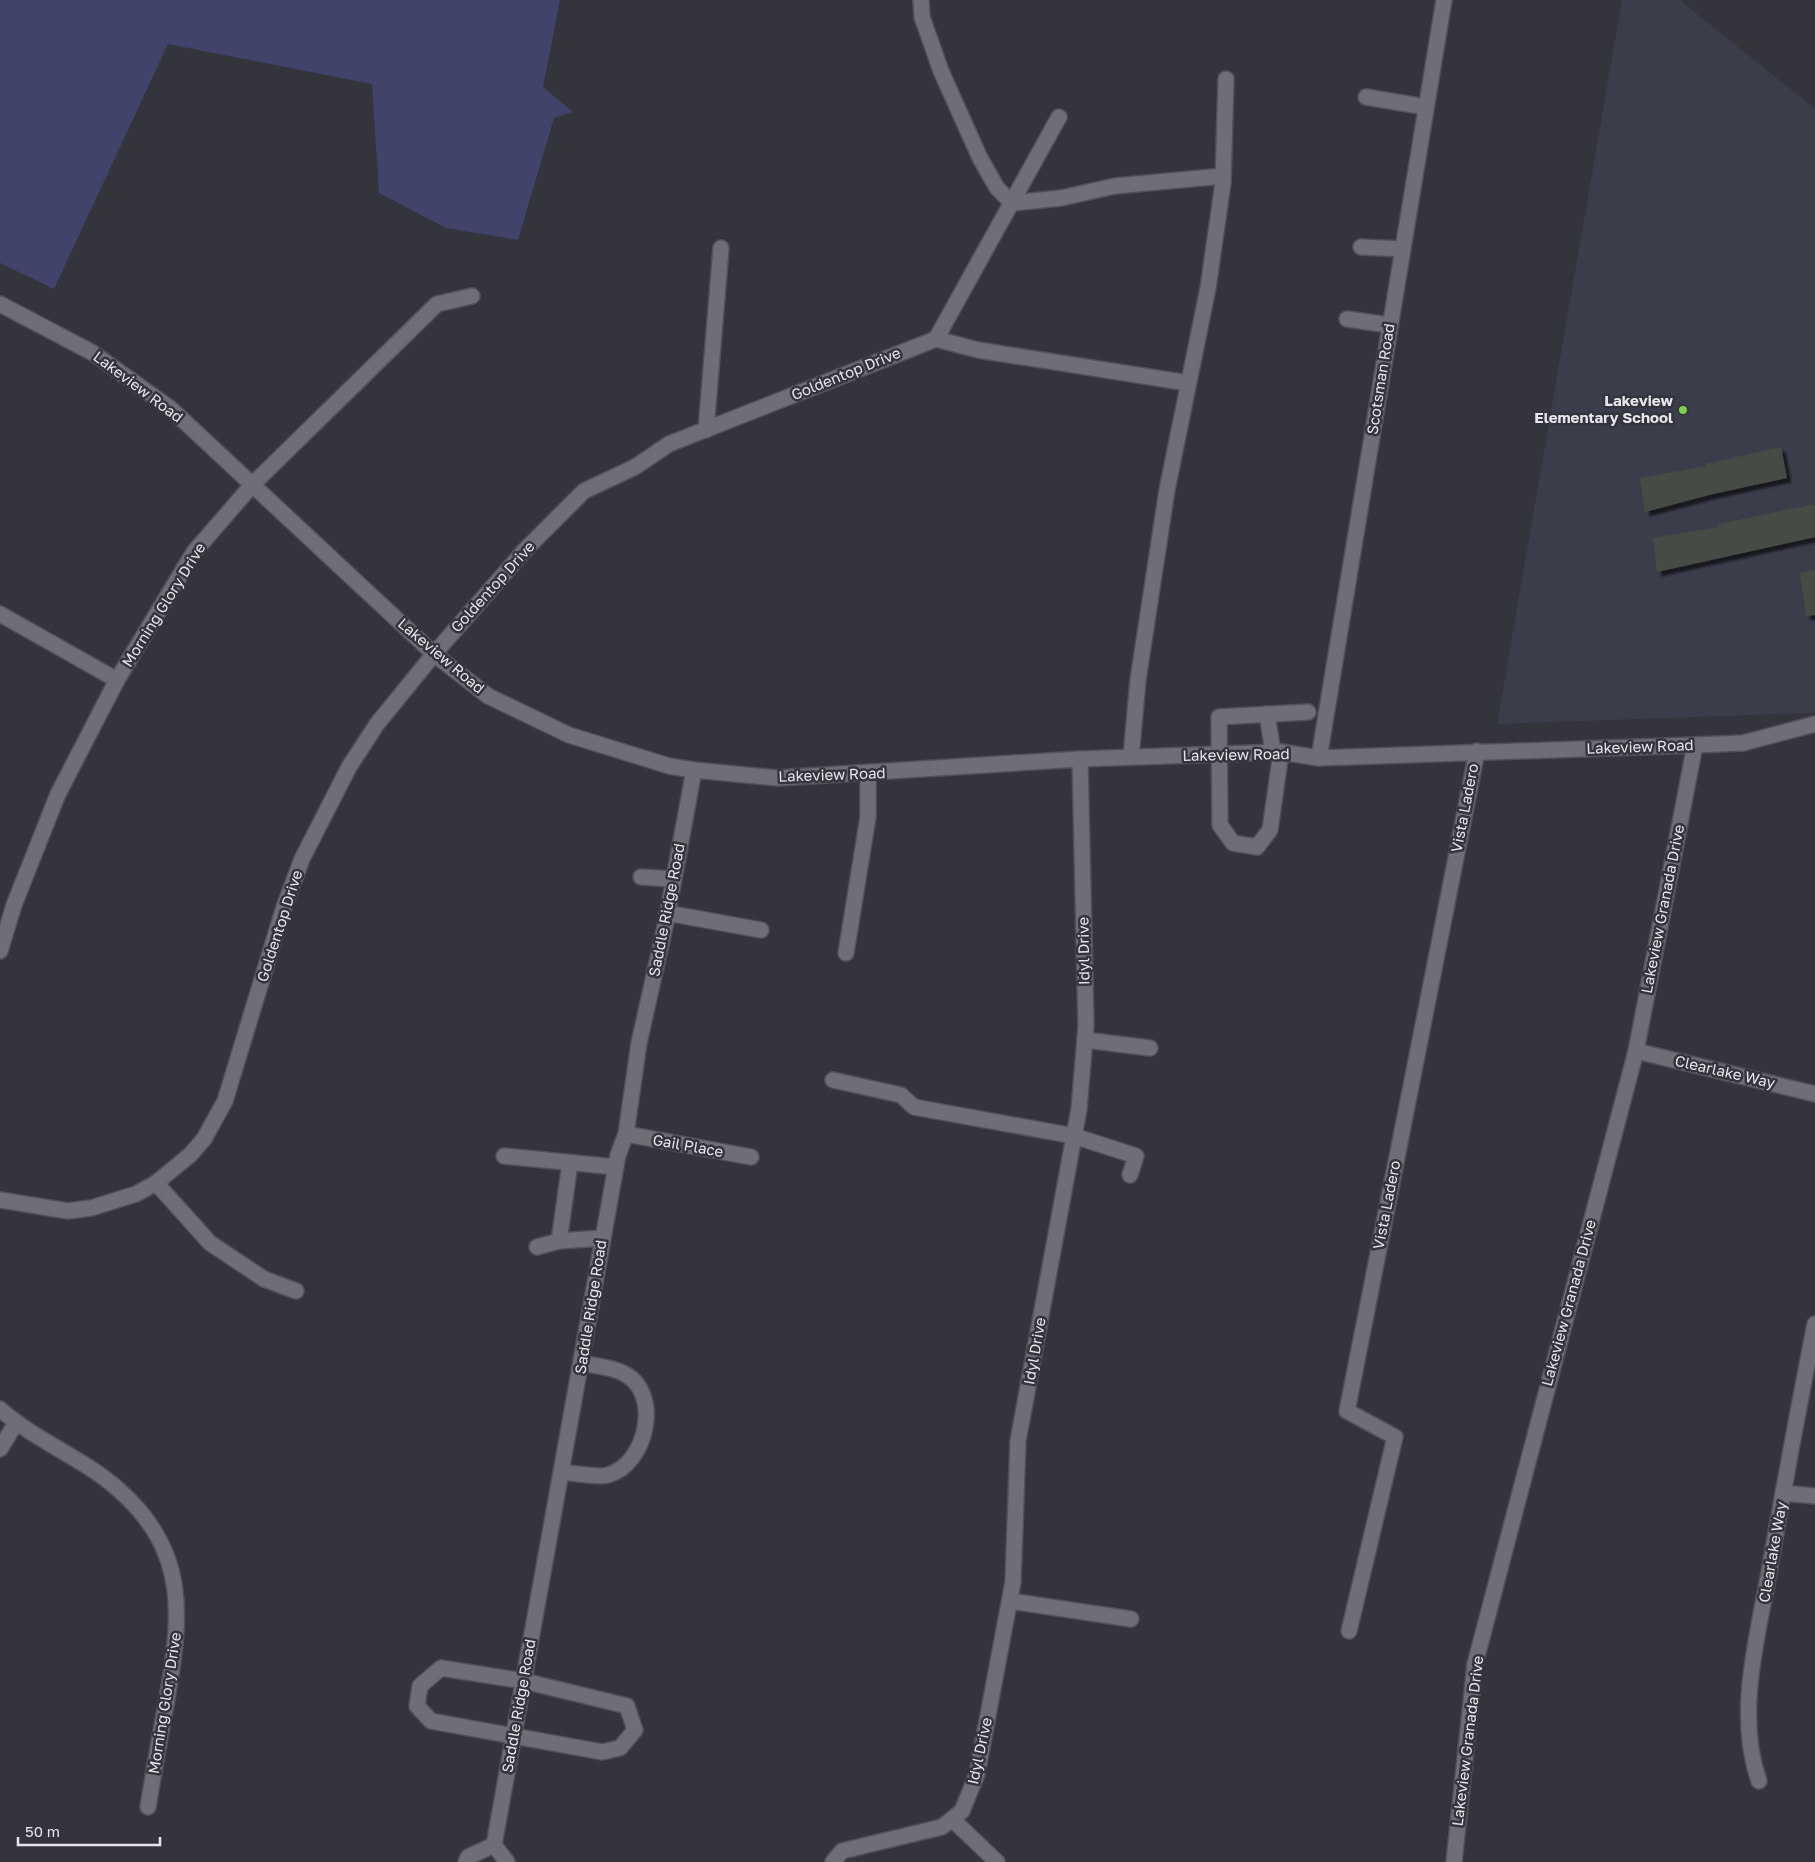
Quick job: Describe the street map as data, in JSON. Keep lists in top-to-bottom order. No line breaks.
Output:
{"streets":{"street":["Goldentop Drive","Scotsman Road","Lakeview Road","Morning Glory Drive","Vista Ladero","Lakeview Granada Drive","Saddle Ridge Road","Idyl Drive","Clearlake Way","Gail Place"]},"crossings":[["Goldentop Drive","Lakeview Road"],["Scotsman Road","Lakeview Road"],["Lakeview Road","Morning Glory Drive"],["Lakeview Road","Vista Ladero"],["Lakeview Road","Lakeview Granada Drive"],["Lakeview Road","Saddle Ridge Road"],["Lakeview Road","Idyl Drive"],["Lakeview Granada Drive","Clearlake Way"],["Saddle Ridge Road","Gail Place"]],"places":["Lakeview Elementary School"],"scale_bar":"50 m"}
